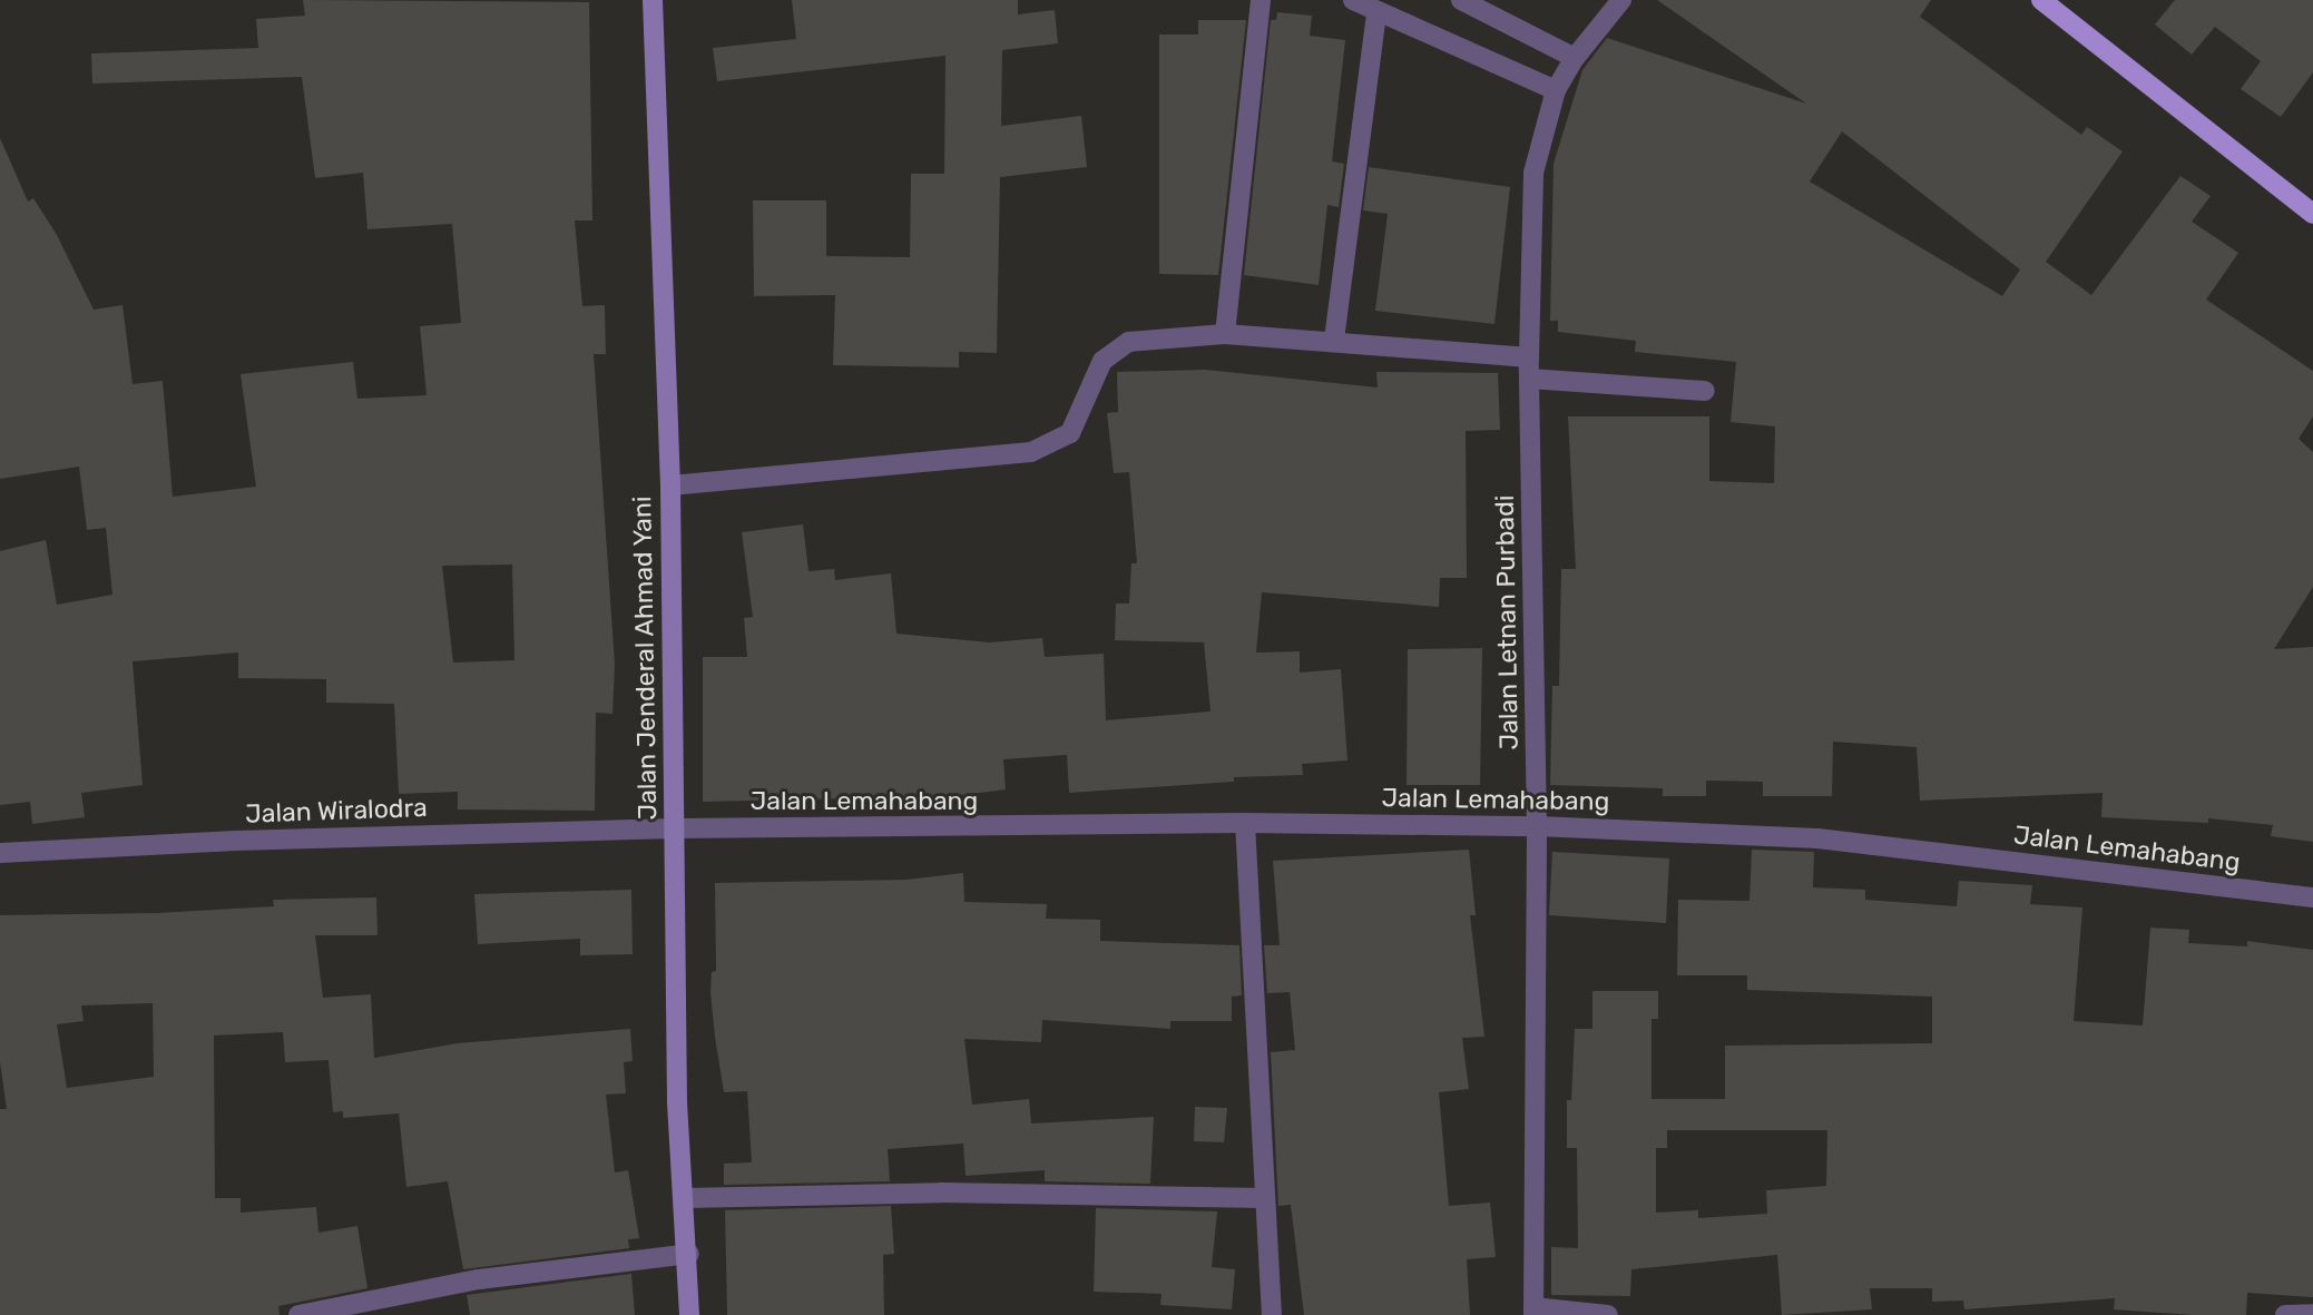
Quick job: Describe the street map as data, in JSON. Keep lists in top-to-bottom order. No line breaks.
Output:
{"streets":{"main road":["Jalan Jenderal Ahmad Yani"],"street":["Jalan Letnan Purbadi","Jalan Lemahabang","Jalan Wiralodra"]},"crossings":[["Jalan Letnan Purbadi","Jalan Lemahabang"],["Jalan Jenderal Ahmad Yani","Jalan Lemahabang"],["Jalan Jenderal Ahmad Yani","Jalan Wiralodra"],["Jalan Lemahabang","Jalan Wiralodra"]]}
